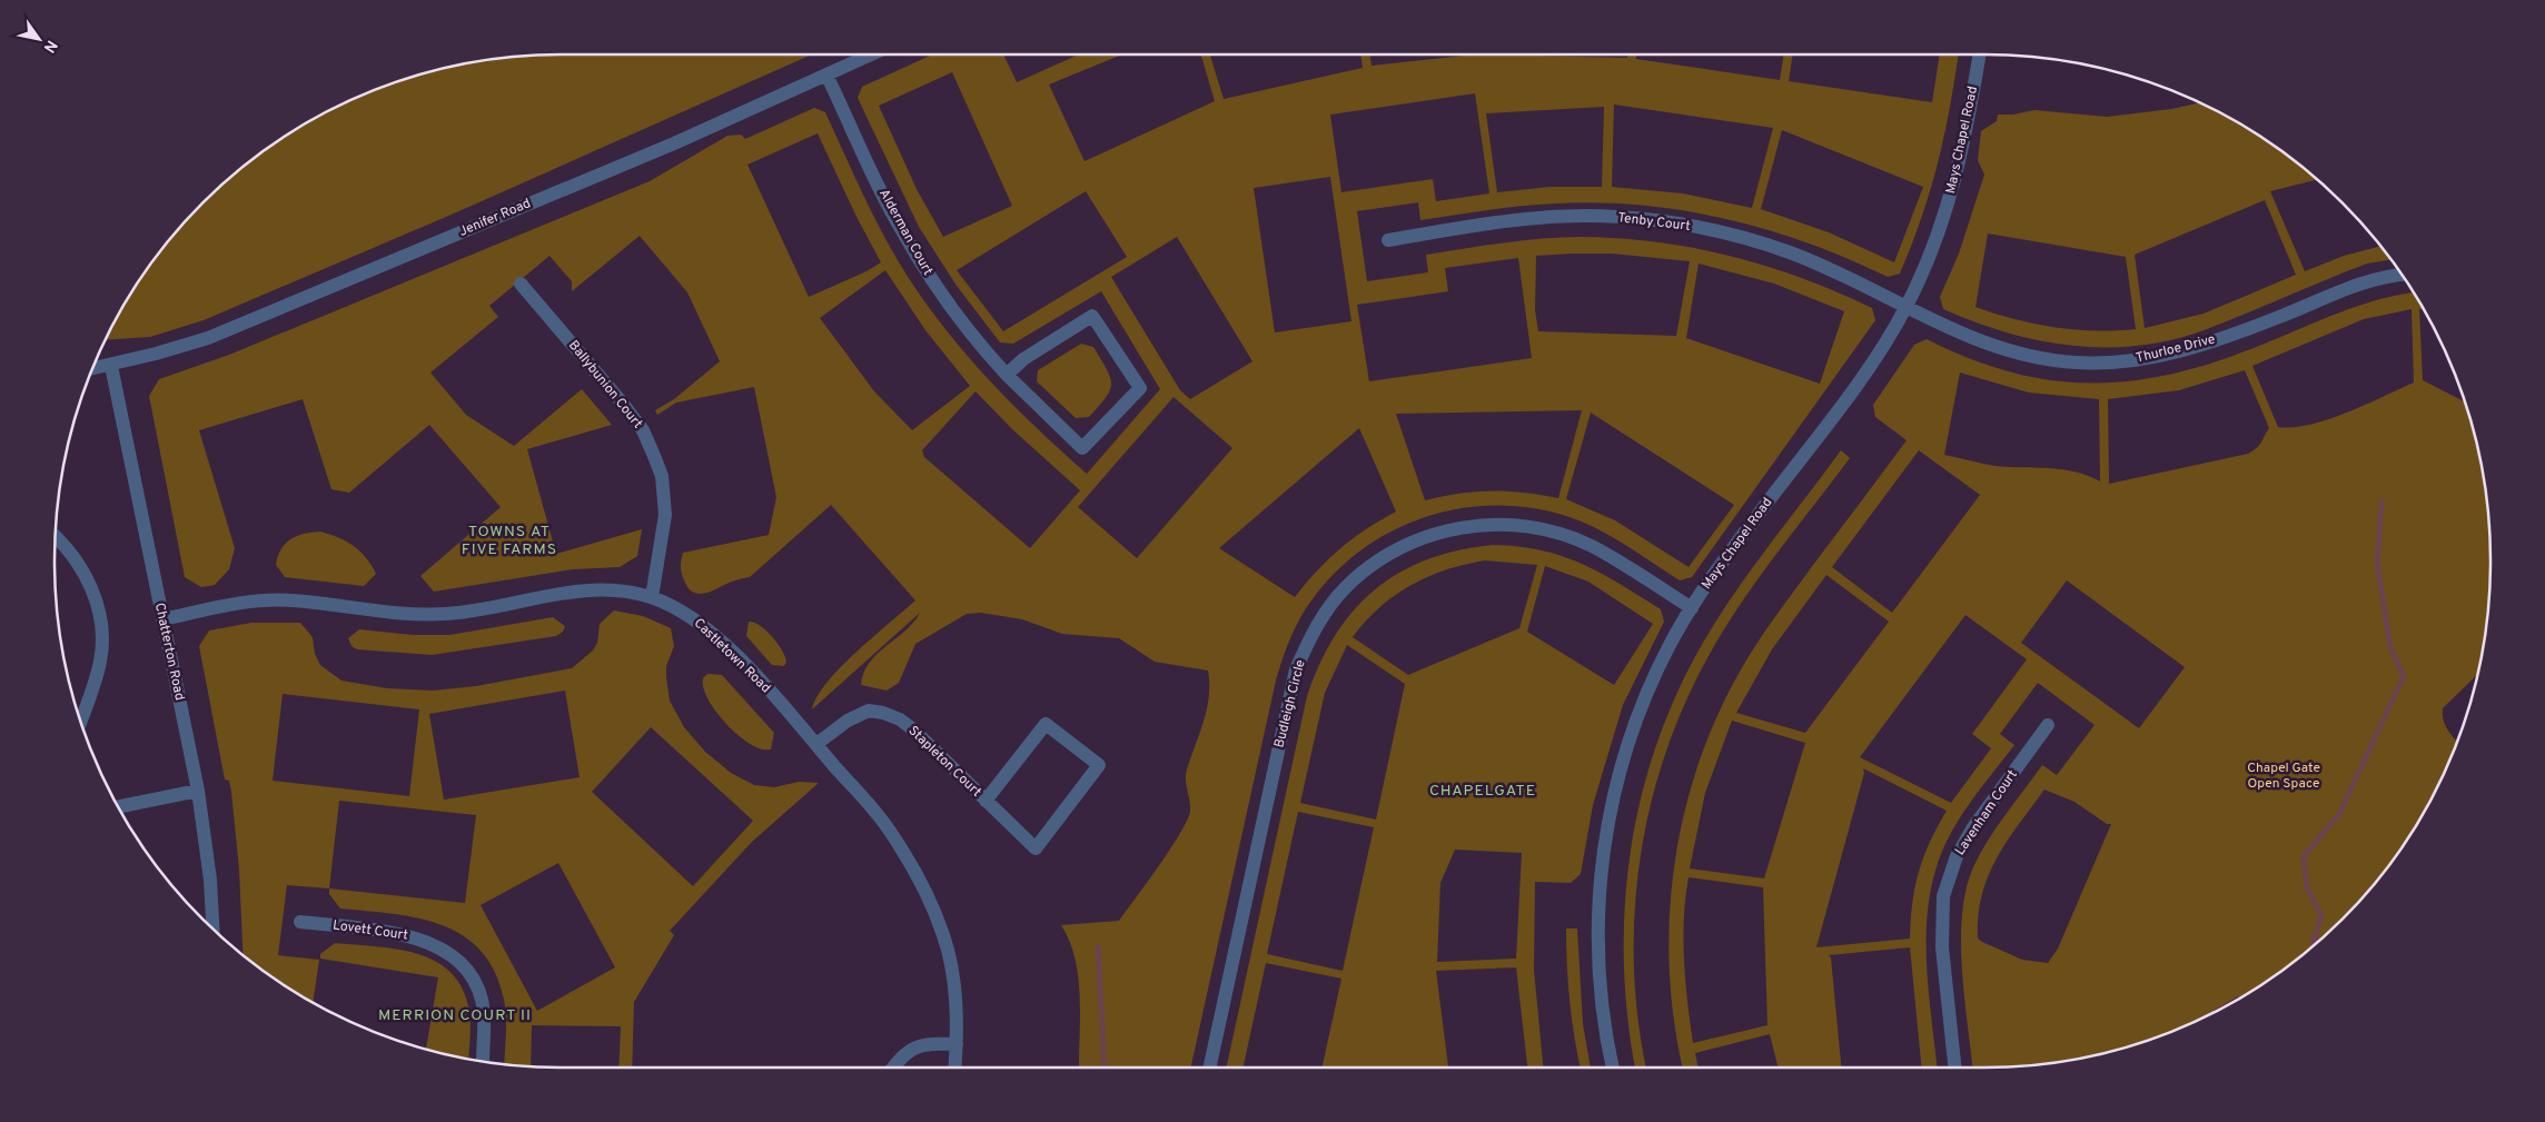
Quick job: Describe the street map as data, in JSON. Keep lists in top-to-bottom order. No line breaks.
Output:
{"streets":{"street":["Mays Chapel Road","Jenifer Road","Tenby Court","Alderman Court","Thurloe Drive","Ballybunion Court","Chatterton Road","Castletown Road","Budleigh Circle","Stapleton Court","Lavenham Court","Lovett Court"]},"crossings":[["Mays Chapel Road","Tenby Court"],["Mays Chapel Road","Thurloe Drive"],["Mays Chapel Road","Budleigh Circle"],["Jenifer Road","Alderman Court"],["Jenifer Road","Chatterton Road"],["Tenby Court","Thurloe Drive"],["Ballybunion Court","Castletown Road"],["Chatterton Road","Castletown Road"],["Castletown Road","Stapleton Court"]],"districts":["TOWNS AT FIVE FARMS","CHAPELGATE","MERRION COURT II"],"parks":["Chapel Gate Open Space"],"north":"bottom right"}
